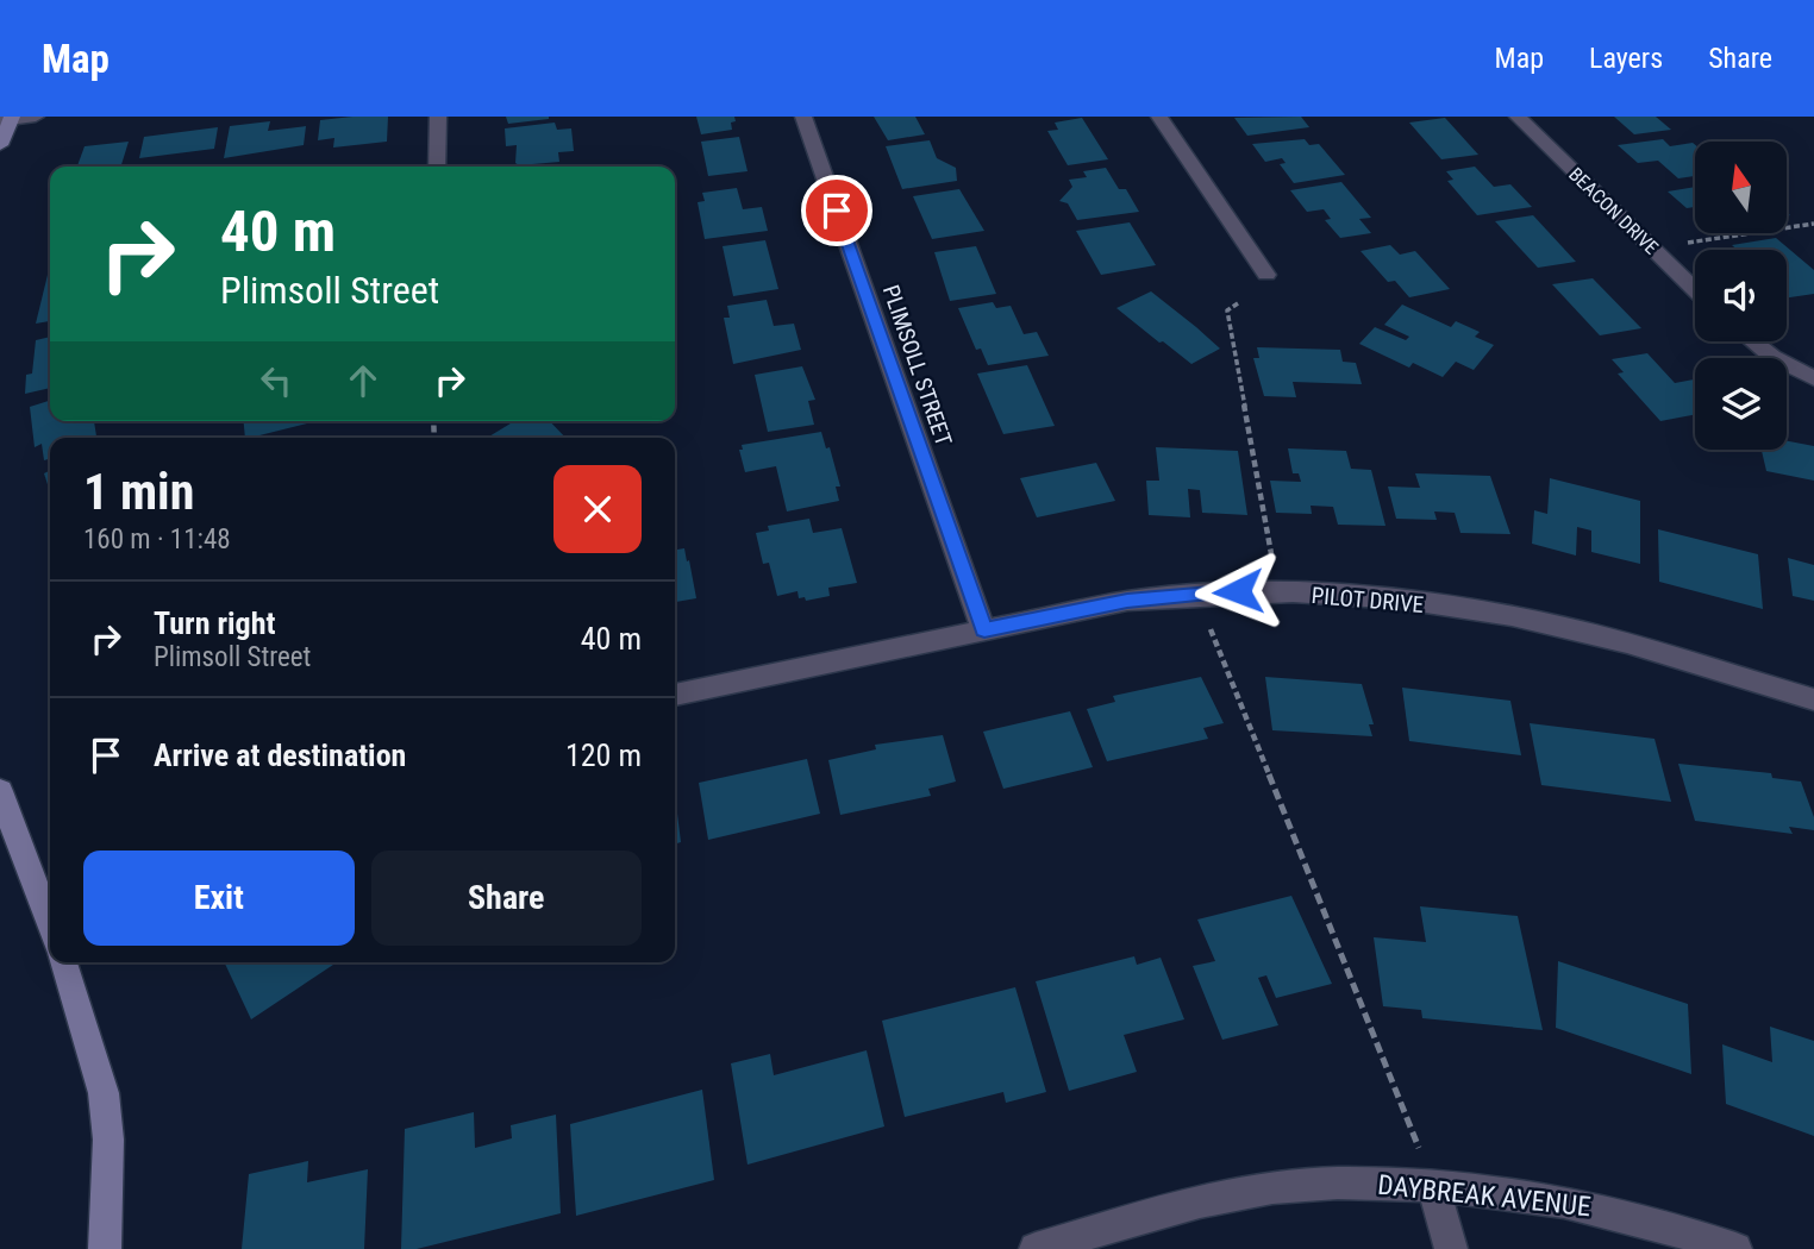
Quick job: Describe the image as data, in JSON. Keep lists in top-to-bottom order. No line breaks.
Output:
{"streets":{"street":["BEACON DRIVE","PLIMSOLL STREET","PILOT DRIVE","DAYBREAK AVENUE"]},"crossings":[["PLIMSOLL STREET","PILOT DRIVE"]],"north":"top","page":{"header":"Map","nav":["Map","Layers","Share"],"turn":["40 m","Plimsoll Street"],"heading":["1 min","160 m · 11:48"],"list":[{"name":"Turn right","note":"Plimsoll Street","value":"40 m"},{"name":"Arrive at destination","value":"120 m"}],"buttons":["Exit","Share"]}}
